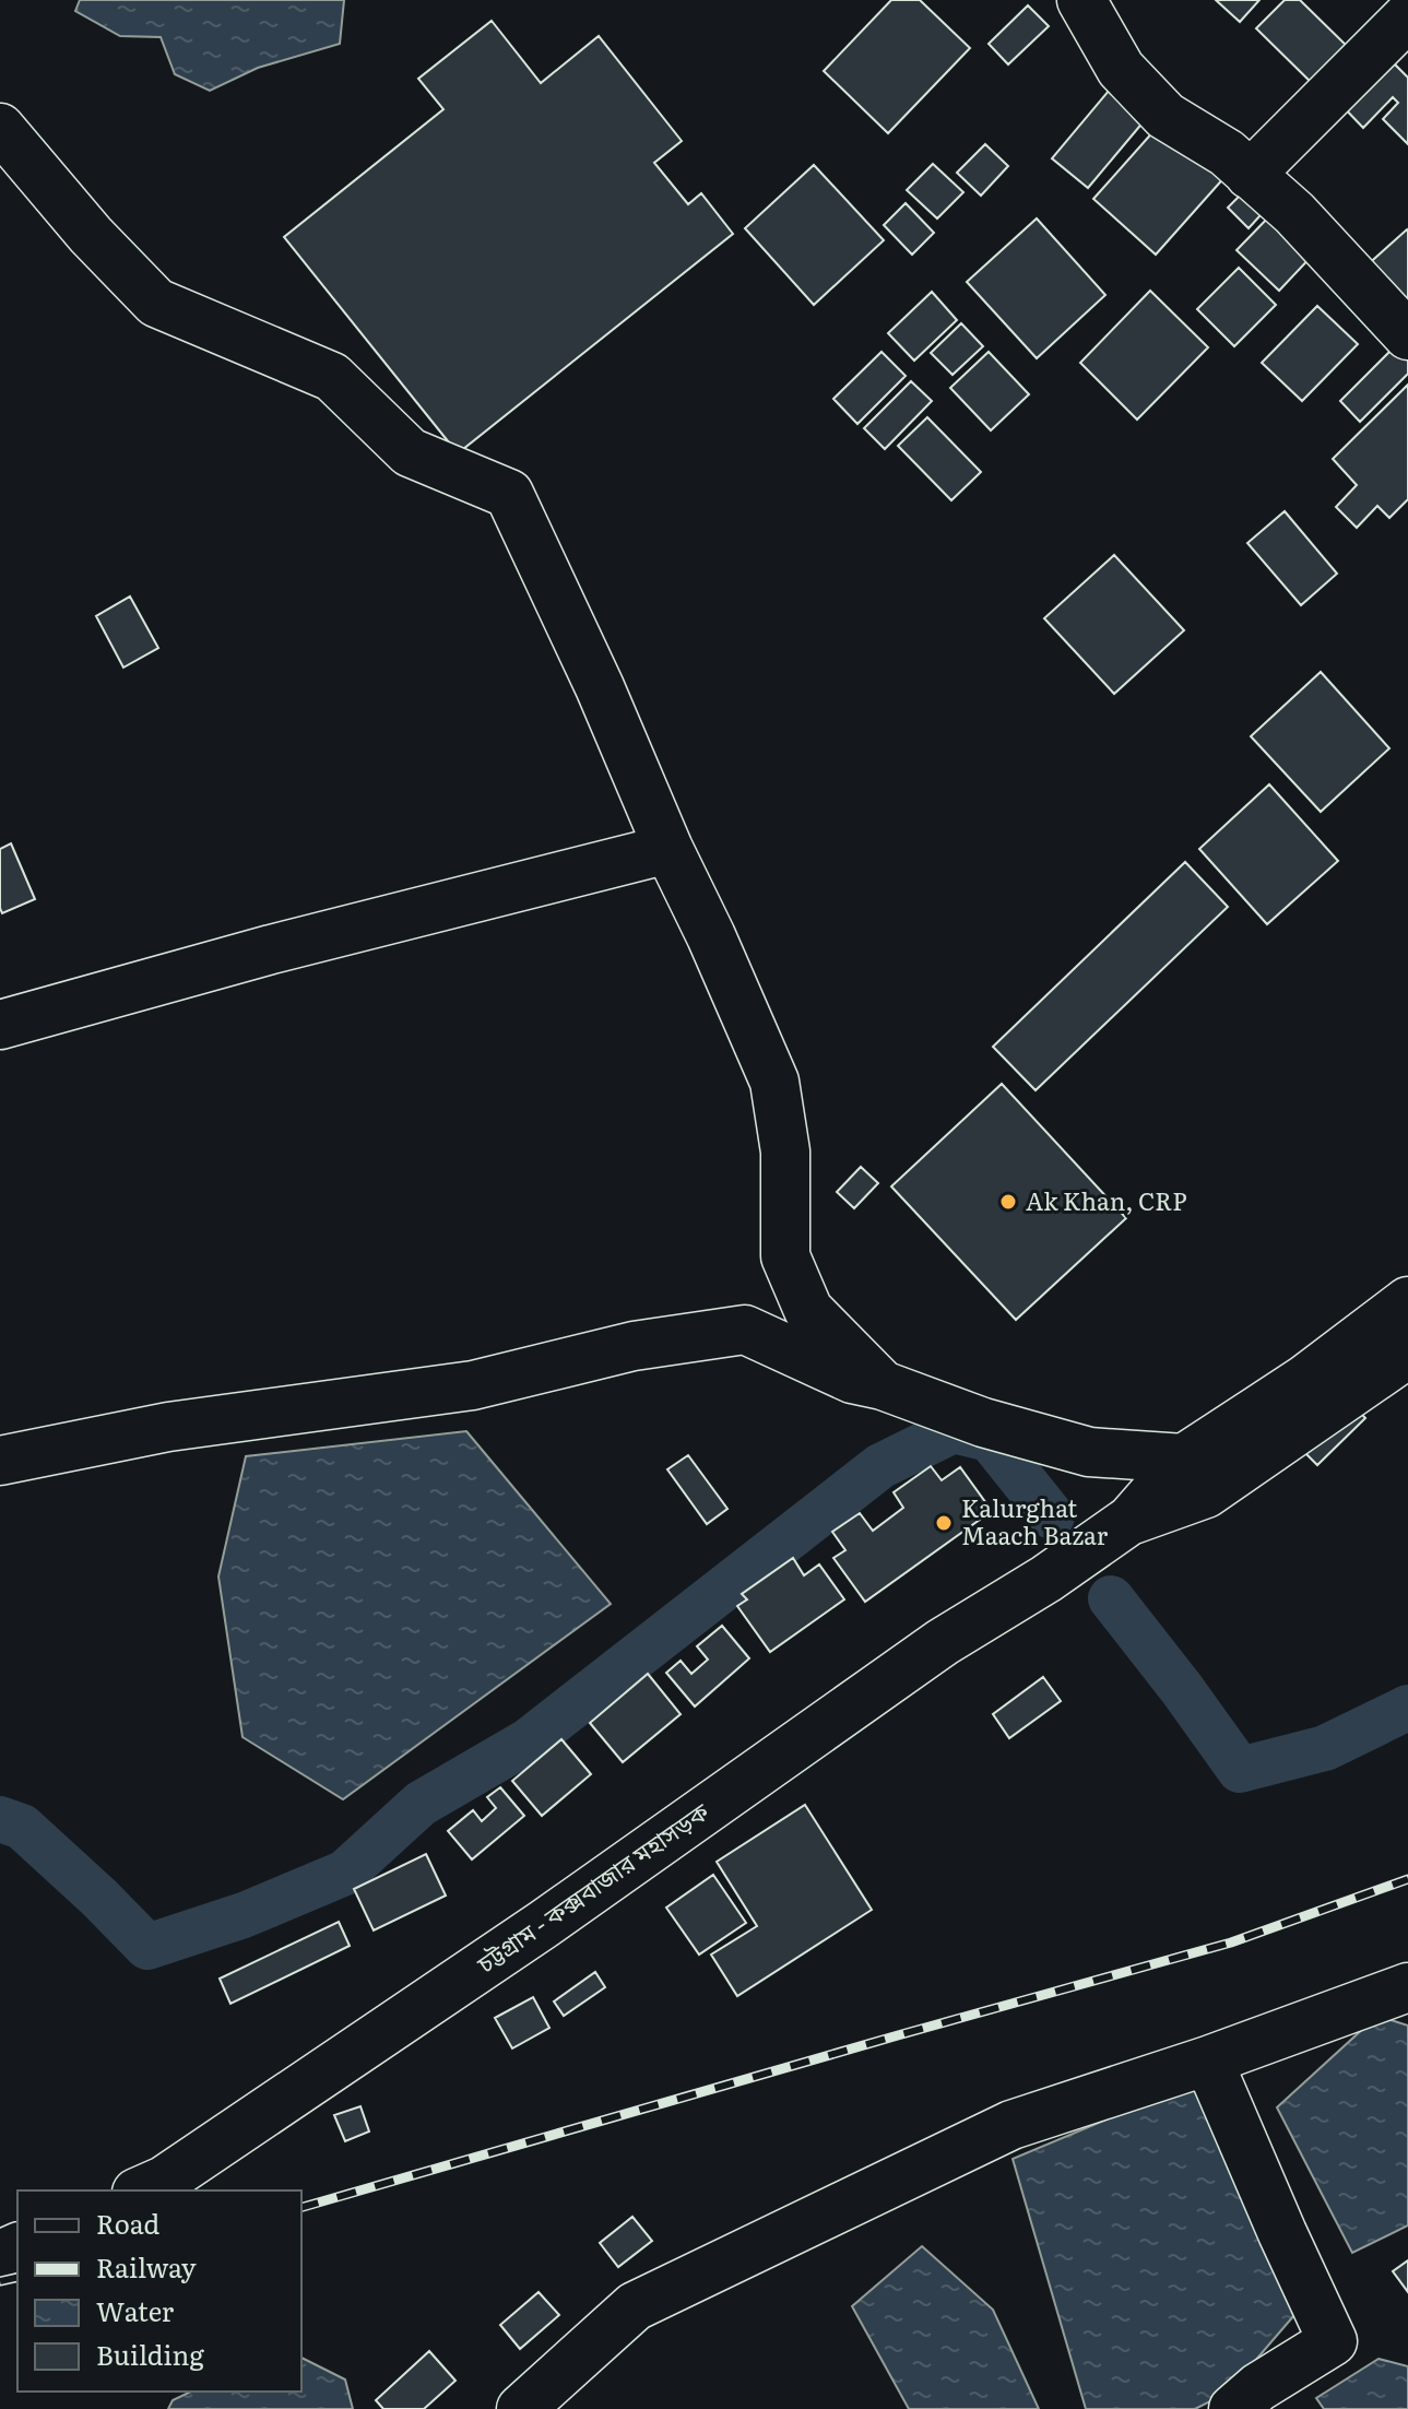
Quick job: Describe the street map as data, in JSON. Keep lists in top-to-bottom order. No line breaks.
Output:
{"streets":{"main road":["চট্টগ্রাম - কক্সবাজার মহাসড়ক"]},"places":["Ak Khan, CRP","Kalurghat Maach Bazar"],"legend":["Road","Railway","Water","Building"]}
